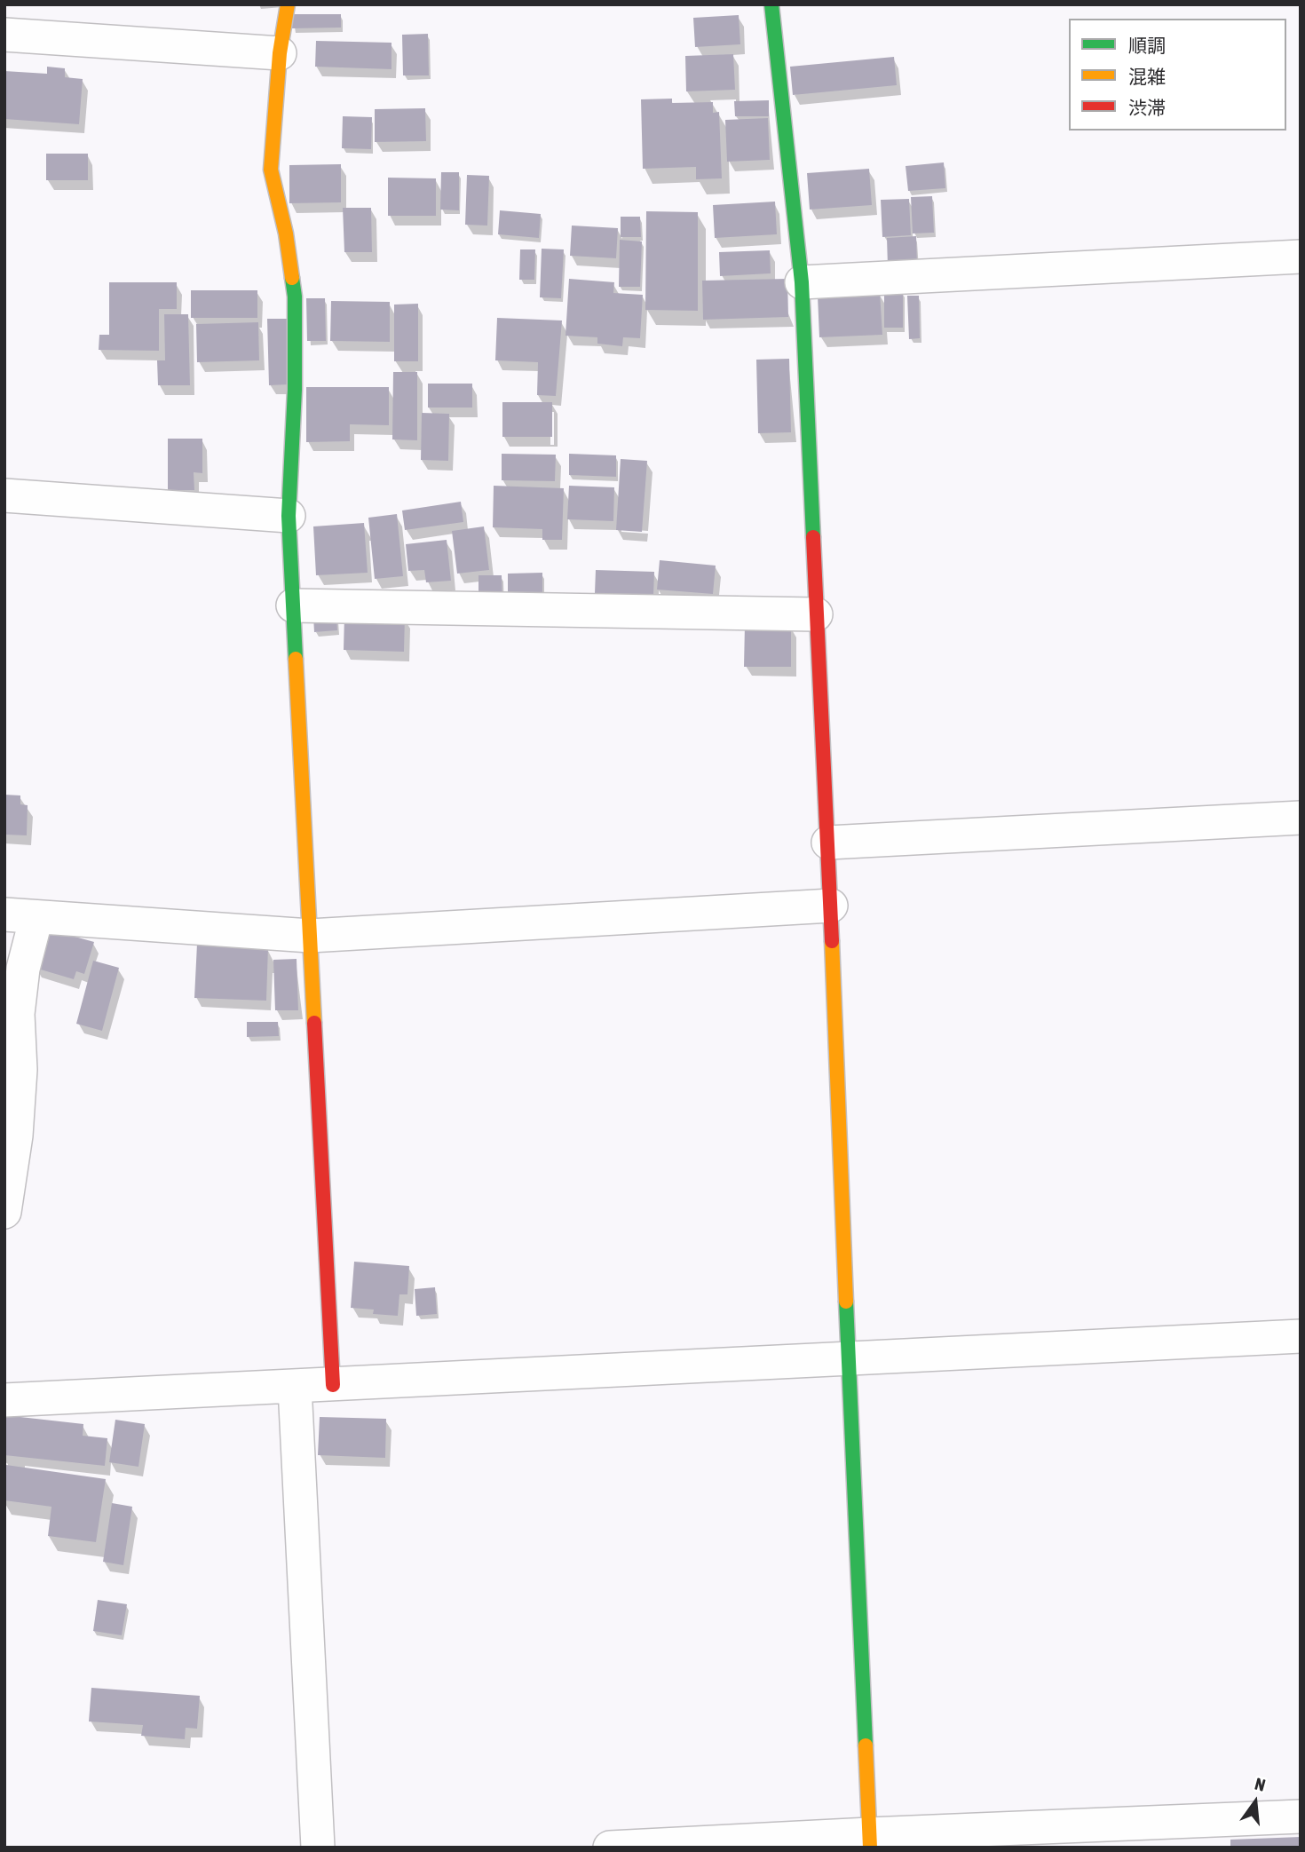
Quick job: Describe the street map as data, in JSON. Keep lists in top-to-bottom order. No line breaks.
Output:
{"legend":["順調","混雑","渋滞"],"north":"top"}
